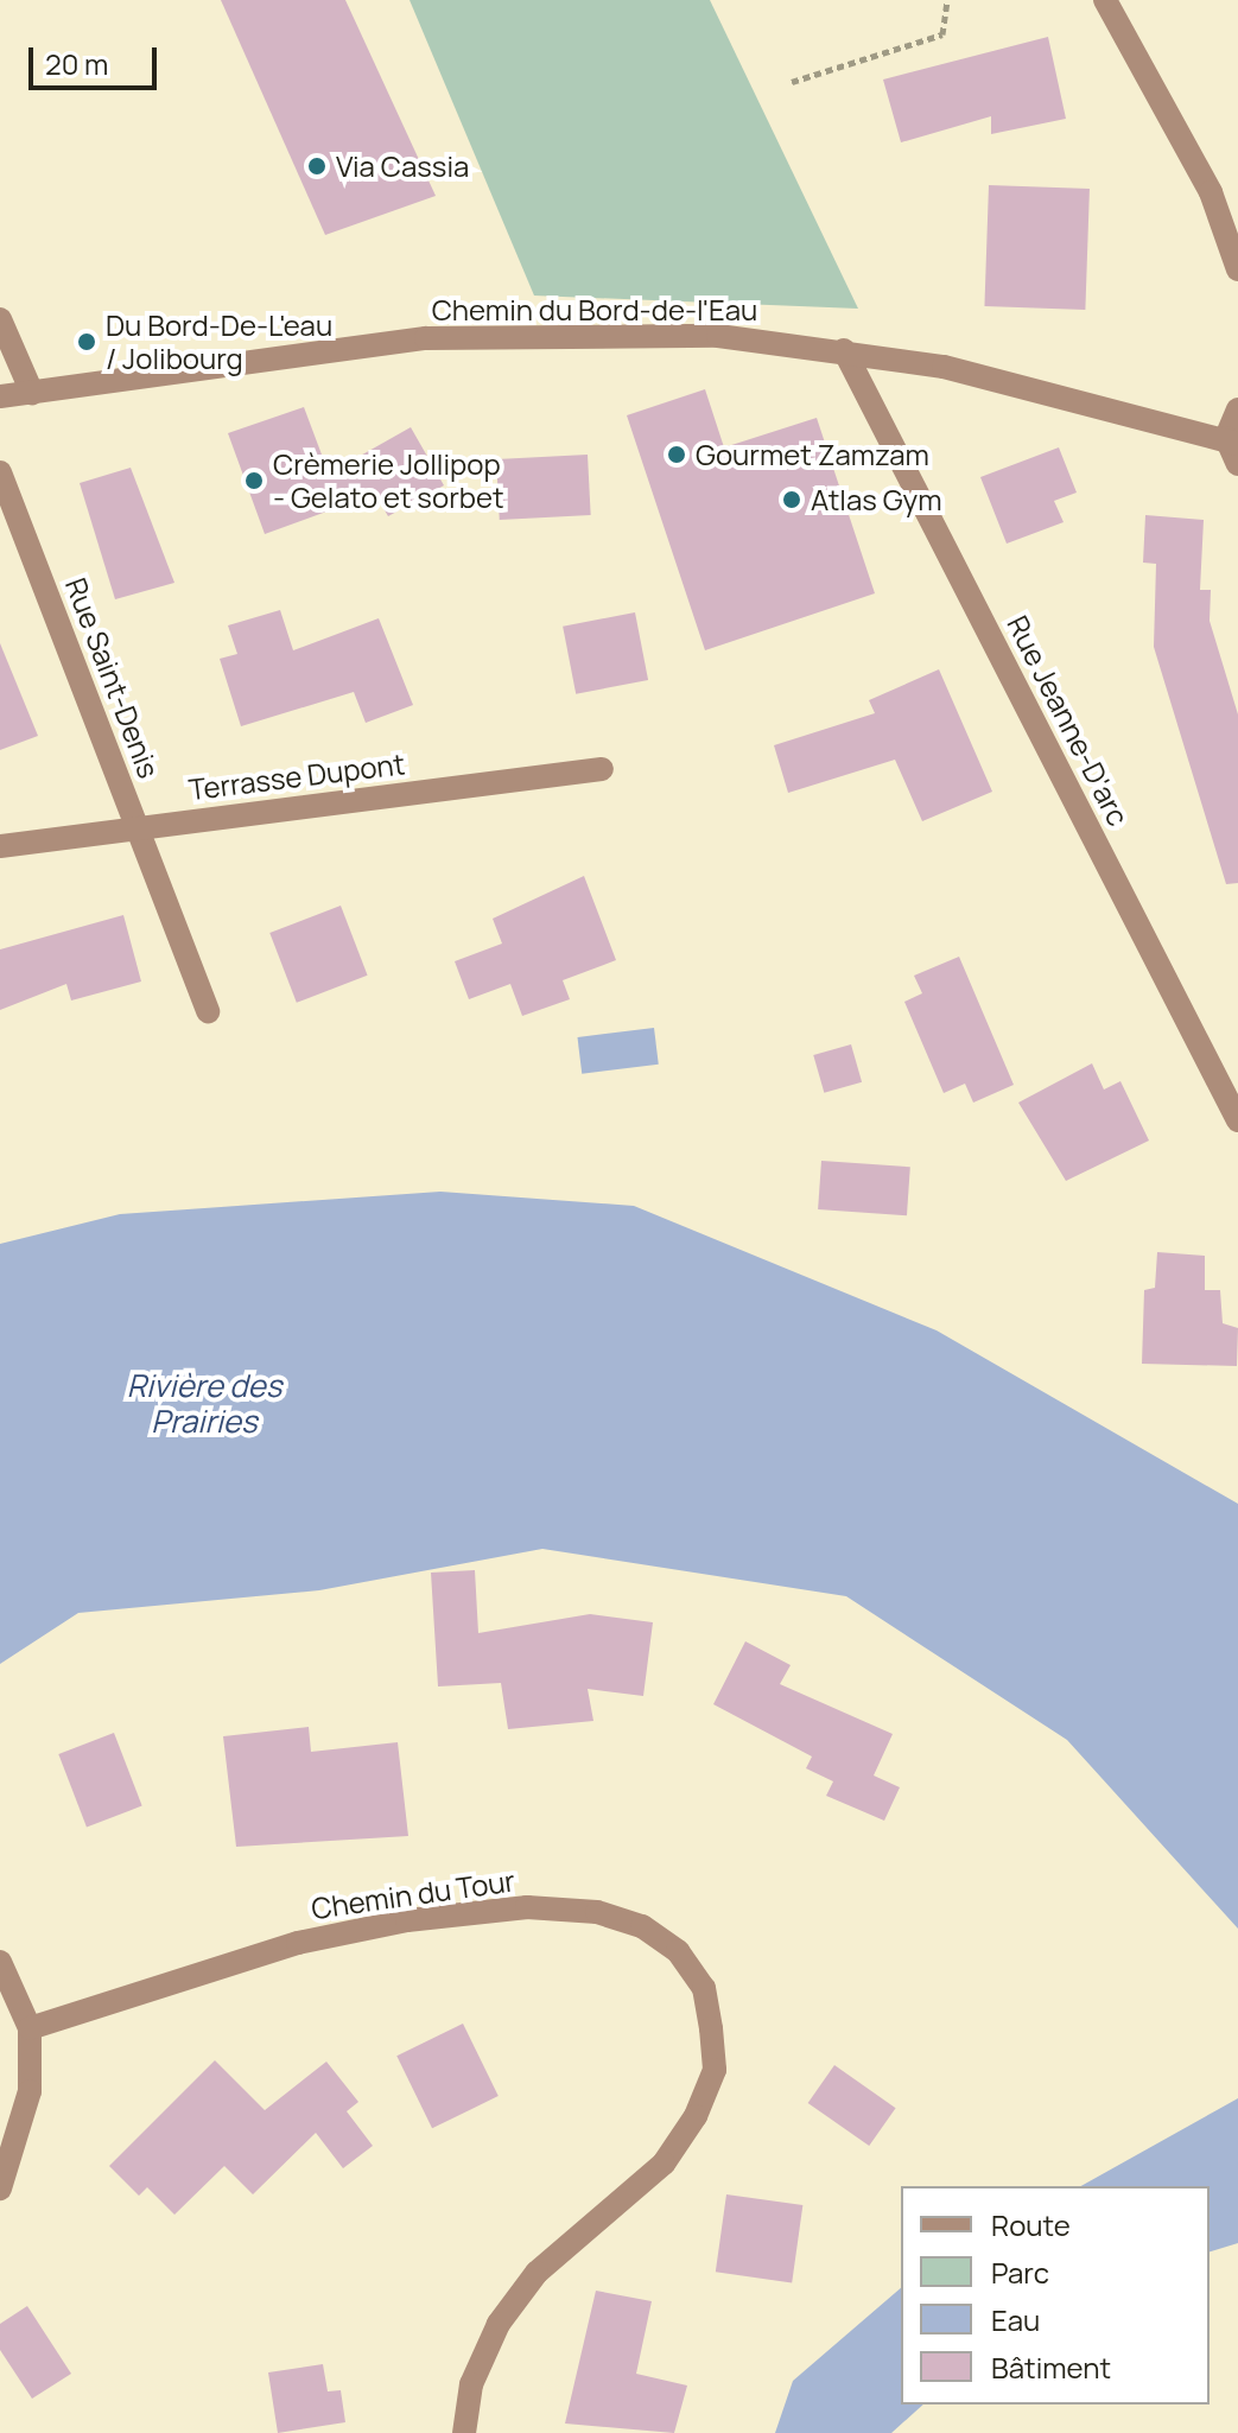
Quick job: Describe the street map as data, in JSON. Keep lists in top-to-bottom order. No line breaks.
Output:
{"streets":{"street":["Chemin du Bord-de-l'Eau","Rue Saint-Denis","Rue Jeanne-D'arc","Terrasse Dupont","Chemin du Tour"]},"crossings":[["Chemin du Bord-de-l'Eau","Rue Jeanne-D'arc"],["Rue Saint-Denis","Terrasse Dupont"]],"water":["Rivière des Prairies"],"places":["Via Cassia","Du Bord-De-L'eau / Jolibourg","Gourmet Zamzam","Crèmerie Jollipop - Gelato et sorbet","Atlas Gym"],"legend":["Route","Parc","Eau","Bâtiment"],"scale_bar":"20 m"}
